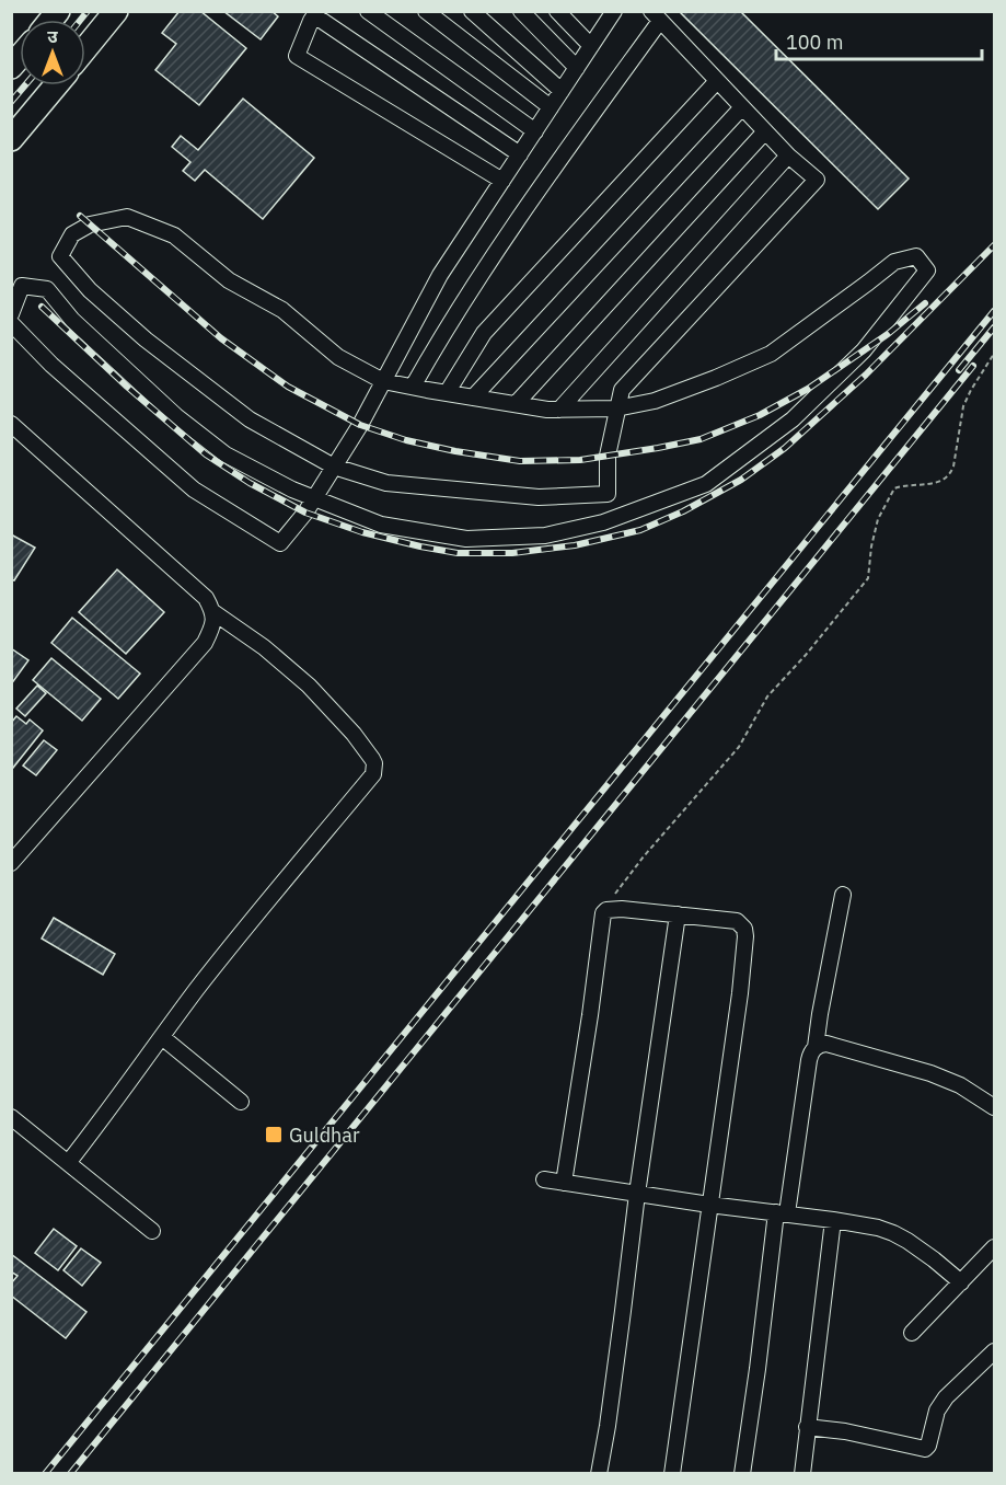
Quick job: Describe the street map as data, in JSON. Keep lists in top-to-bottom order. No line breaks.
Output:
{"places":{"transit":["Guldhar"]},"scale_bar":"100 m","north":"top"}
